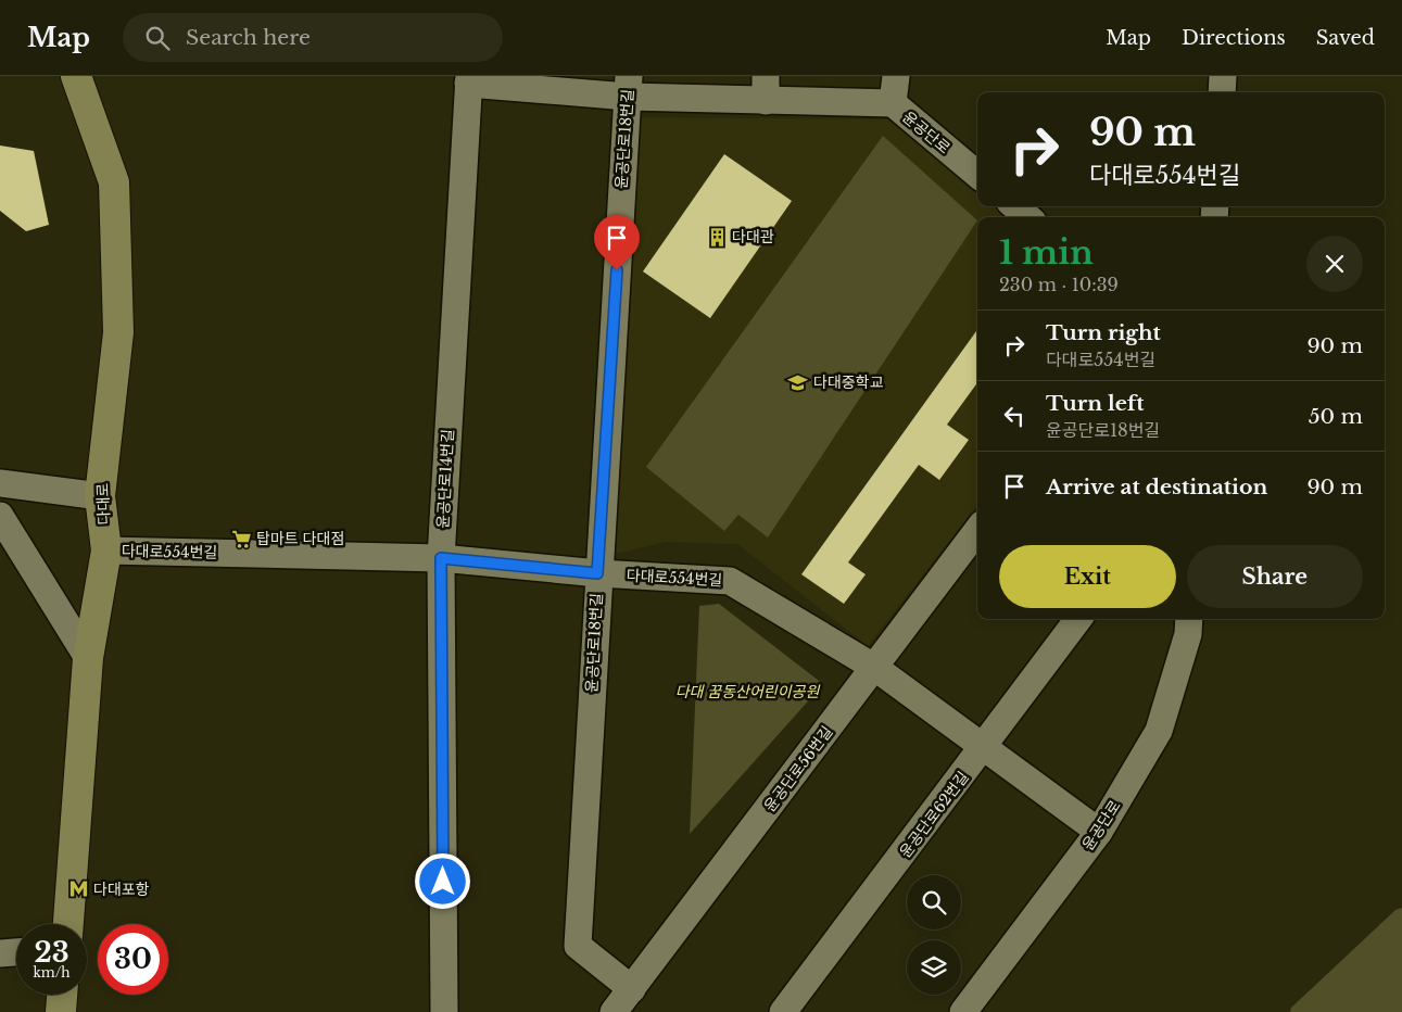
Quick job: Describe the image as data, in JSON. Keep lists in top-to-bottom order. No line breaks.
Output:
{"streets":{"main road":["다대로"],"street":["윤공단로","윤공단로18번길","윤공단로14번길","다대로554번길","윤공단로56번길","윤공단로62번길"]},"crossings":[["윤공단로","다대로554번길"],["윤공단로18번길","다대로554번길"],["윤공단로18번길","윤공단로56번길"],["윤공단로14번길","다대로554번길"],["다대로","다대로554번길"],["다대로554번길","윤공단로56번길"],["다대로554번길","윤공단로62번길"]],"parks":["다대 꿈동산어린이공원"],"places":{"building":["다대관"],"school or university":["다대중학교"],"supermarket":["탑마트 다대점"],"metro station":["다대포항"]},"page":{"header":"Map","search":"Search here","nav":["Map","Directions","Saved"],"turn":["90 m","다대로554번길"],"heading":["1 min","230 m · 10:39"],"list":[{"name":"Turn right","note":"다대로554번길","value":"90 m"},{"name":"Turn left","note":"윤공단로18번길","value":"50 m"},{"name":"Arrive at destination","value":"90 m"}],"buttons":["Exit","Share"],"speed":"23 km/h","limit":"30"}}
